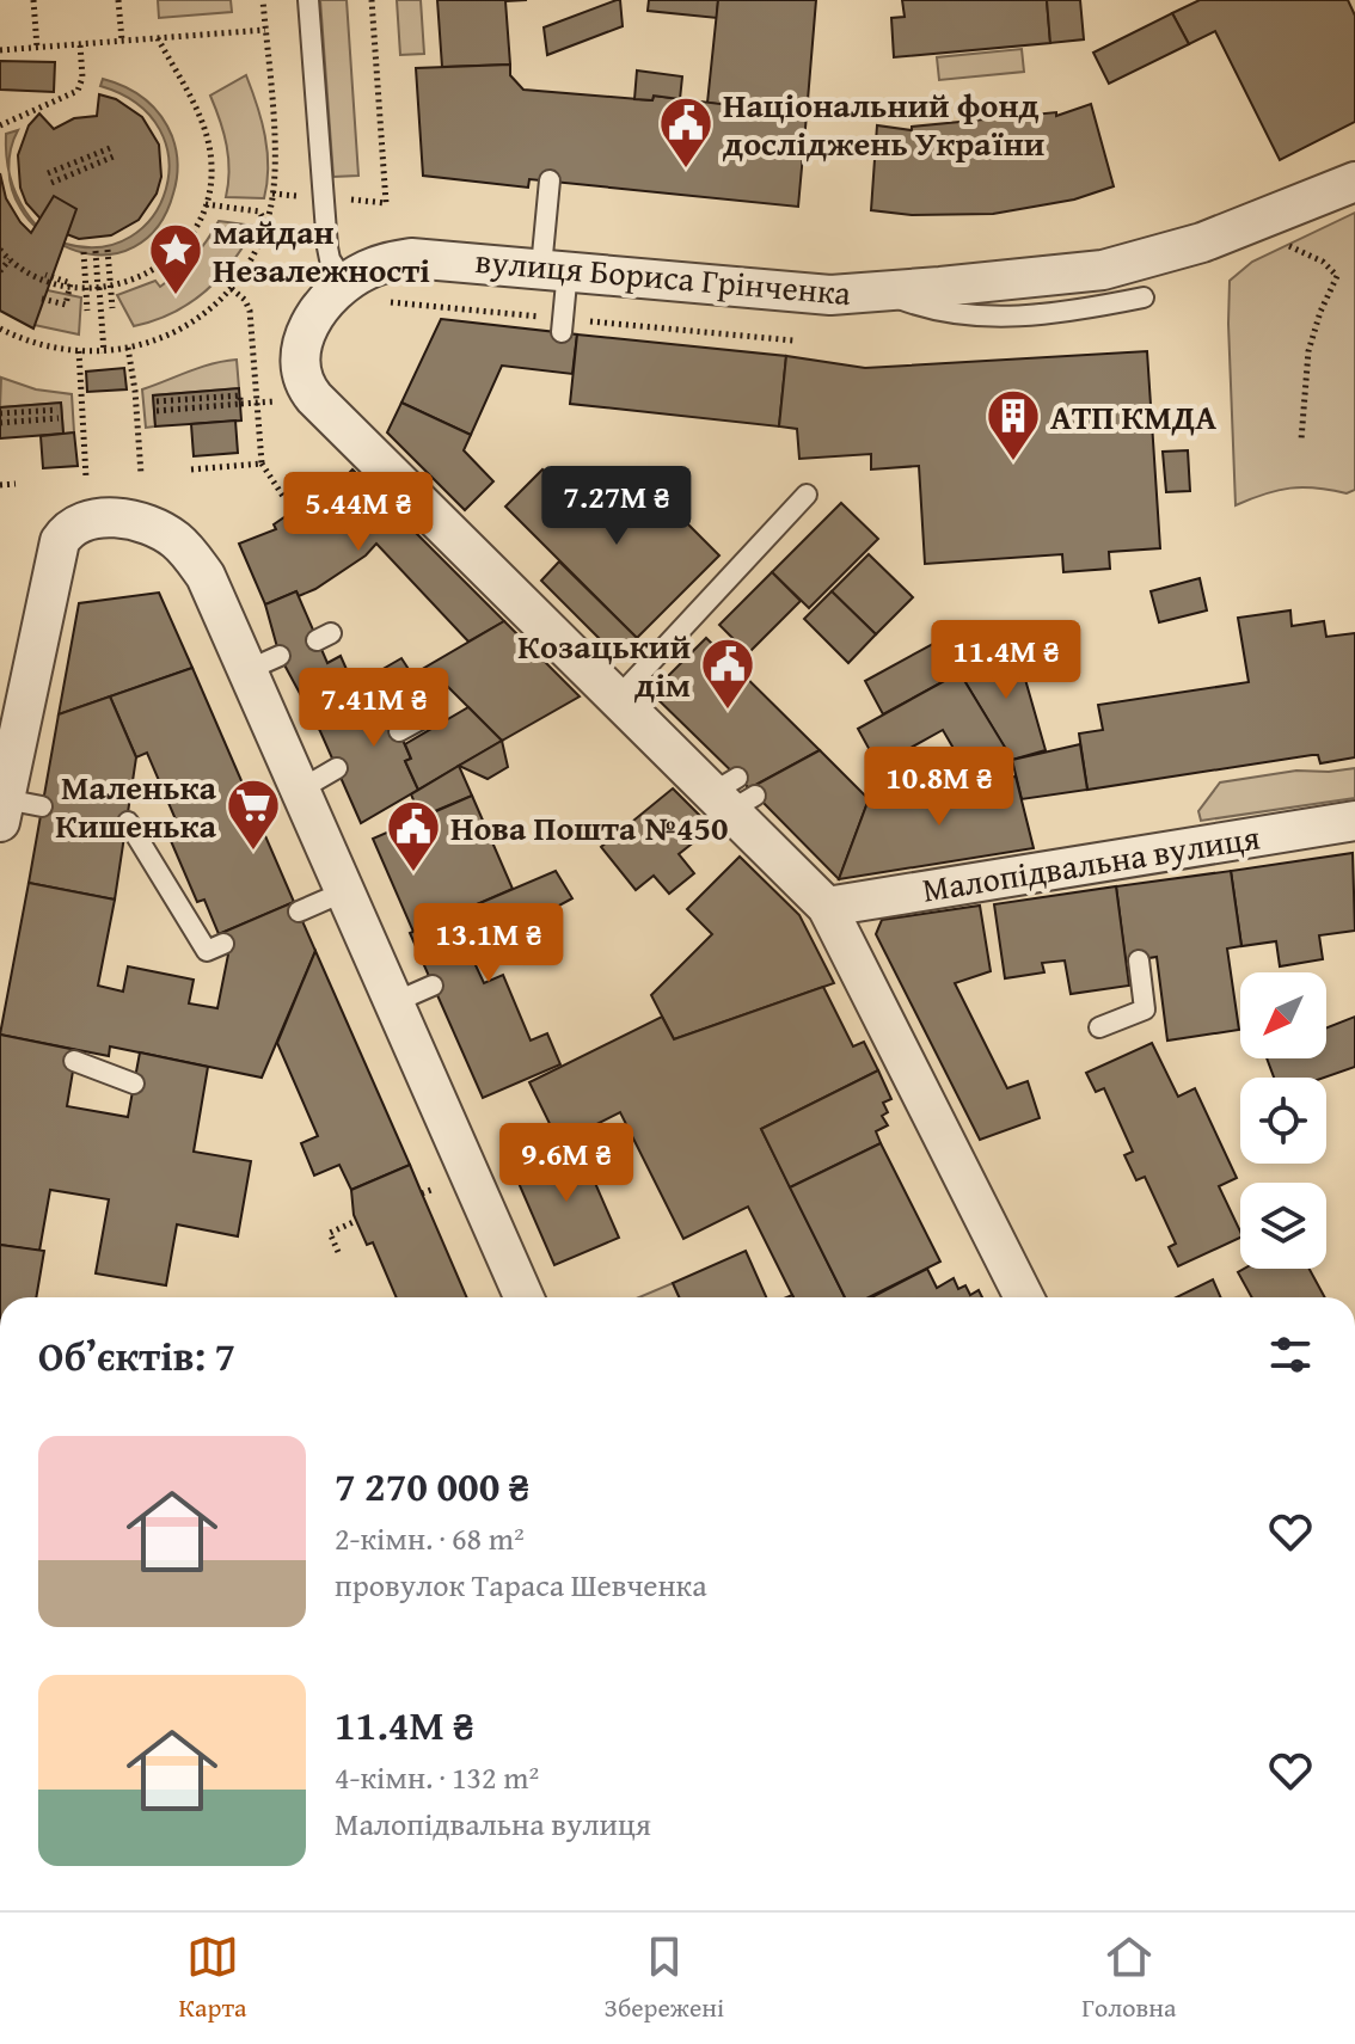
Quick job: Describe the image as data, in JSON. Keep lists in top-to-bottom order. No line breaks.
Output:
{"streets":{"street":["вулиця Бориса Грінченка","Малопідвальна вулиця"]},"crossings":[["вулиця Бориса Грінченка","Малопідвальна вулиця"]],"places":{"public building":["Національний фонд досліджень України","Козацький дім","Нова Пошта №450"],"place":["майдан Незалежності"],"building":["АТП КМДА"],"supermarket":["Маленька Кишенька"]},"north":"bottom left","page":{"price":["7.27M ₴","5.44M ₴","11.4M ₴","7.41M ₴","10.8M ₴","13.1M ₴","9.6M ₴"],"heading":"Об’єктів: 7","list":[{"name":"7 270 000 ₴","note":"2-кімн. · 68 m² · провулок Тараса Шевченка"},{"name":"11.4M ₴","note":"4-кімн. · 132 m² · Малопідвальна вулиця"}],"tabs":["Карта","Збережені","Головна"]}}
